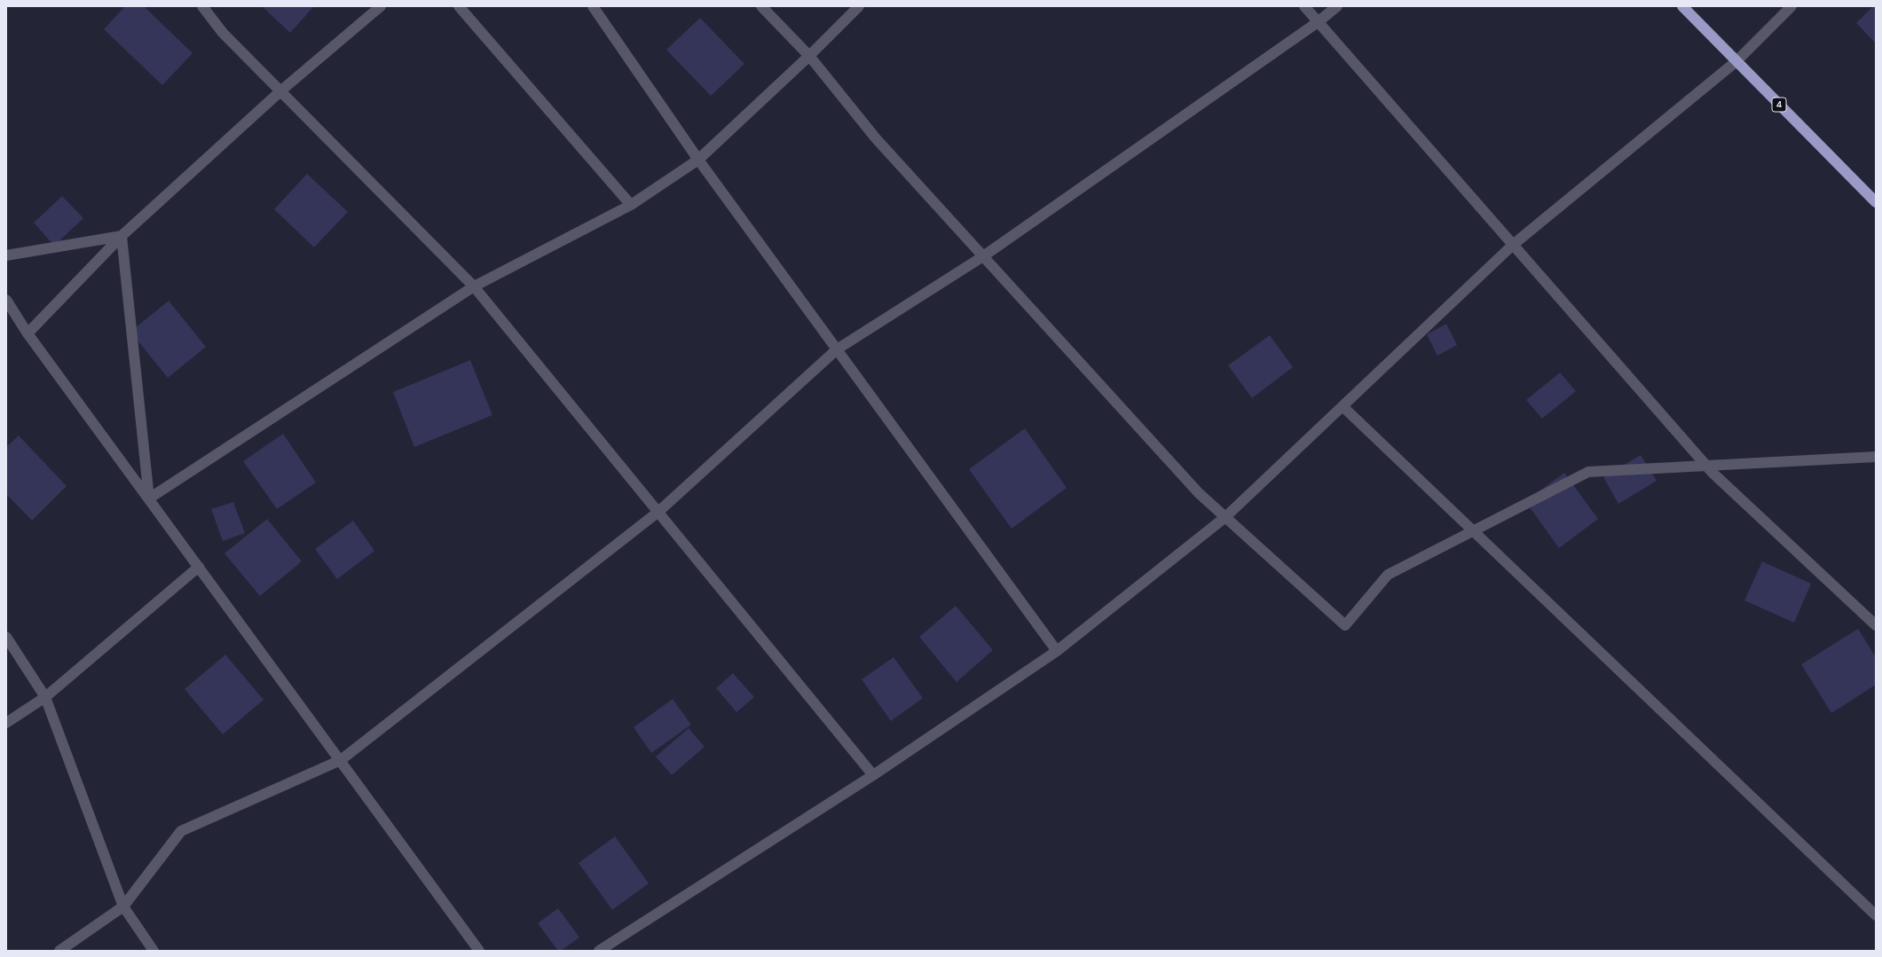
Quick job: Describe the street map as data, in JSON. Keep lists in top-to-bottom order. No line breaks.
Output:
{"streets":{"highway":["4"]}}
